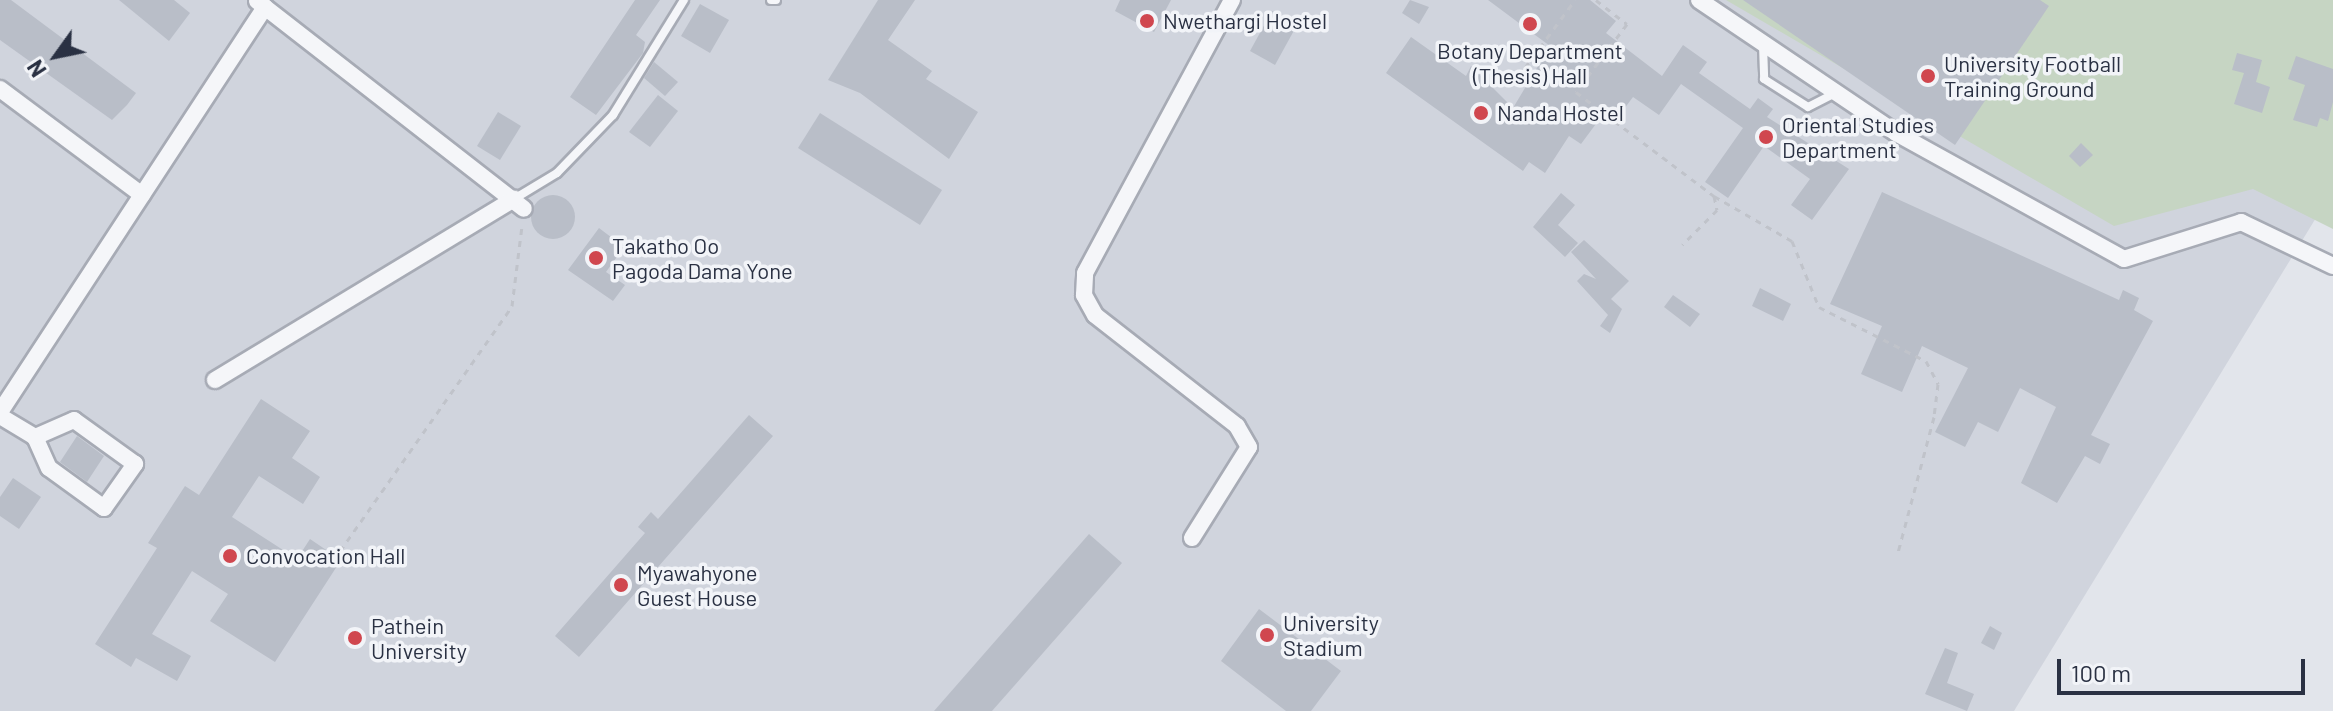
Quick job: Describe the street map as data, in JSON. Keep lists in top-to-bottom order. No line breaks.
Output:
{"places":["Nwethargi Hostel","Botany Department (Thesis) Hall","University Football Training Ground","Nanda Hostel","Oriental Studies Department","Takatho Oo Pagoda Dama Yone","Convocation Hall","Myawahyone Guest House","University Stadium","Pathein University"],"scale_bar":"100 m","north":"bottom left"}
